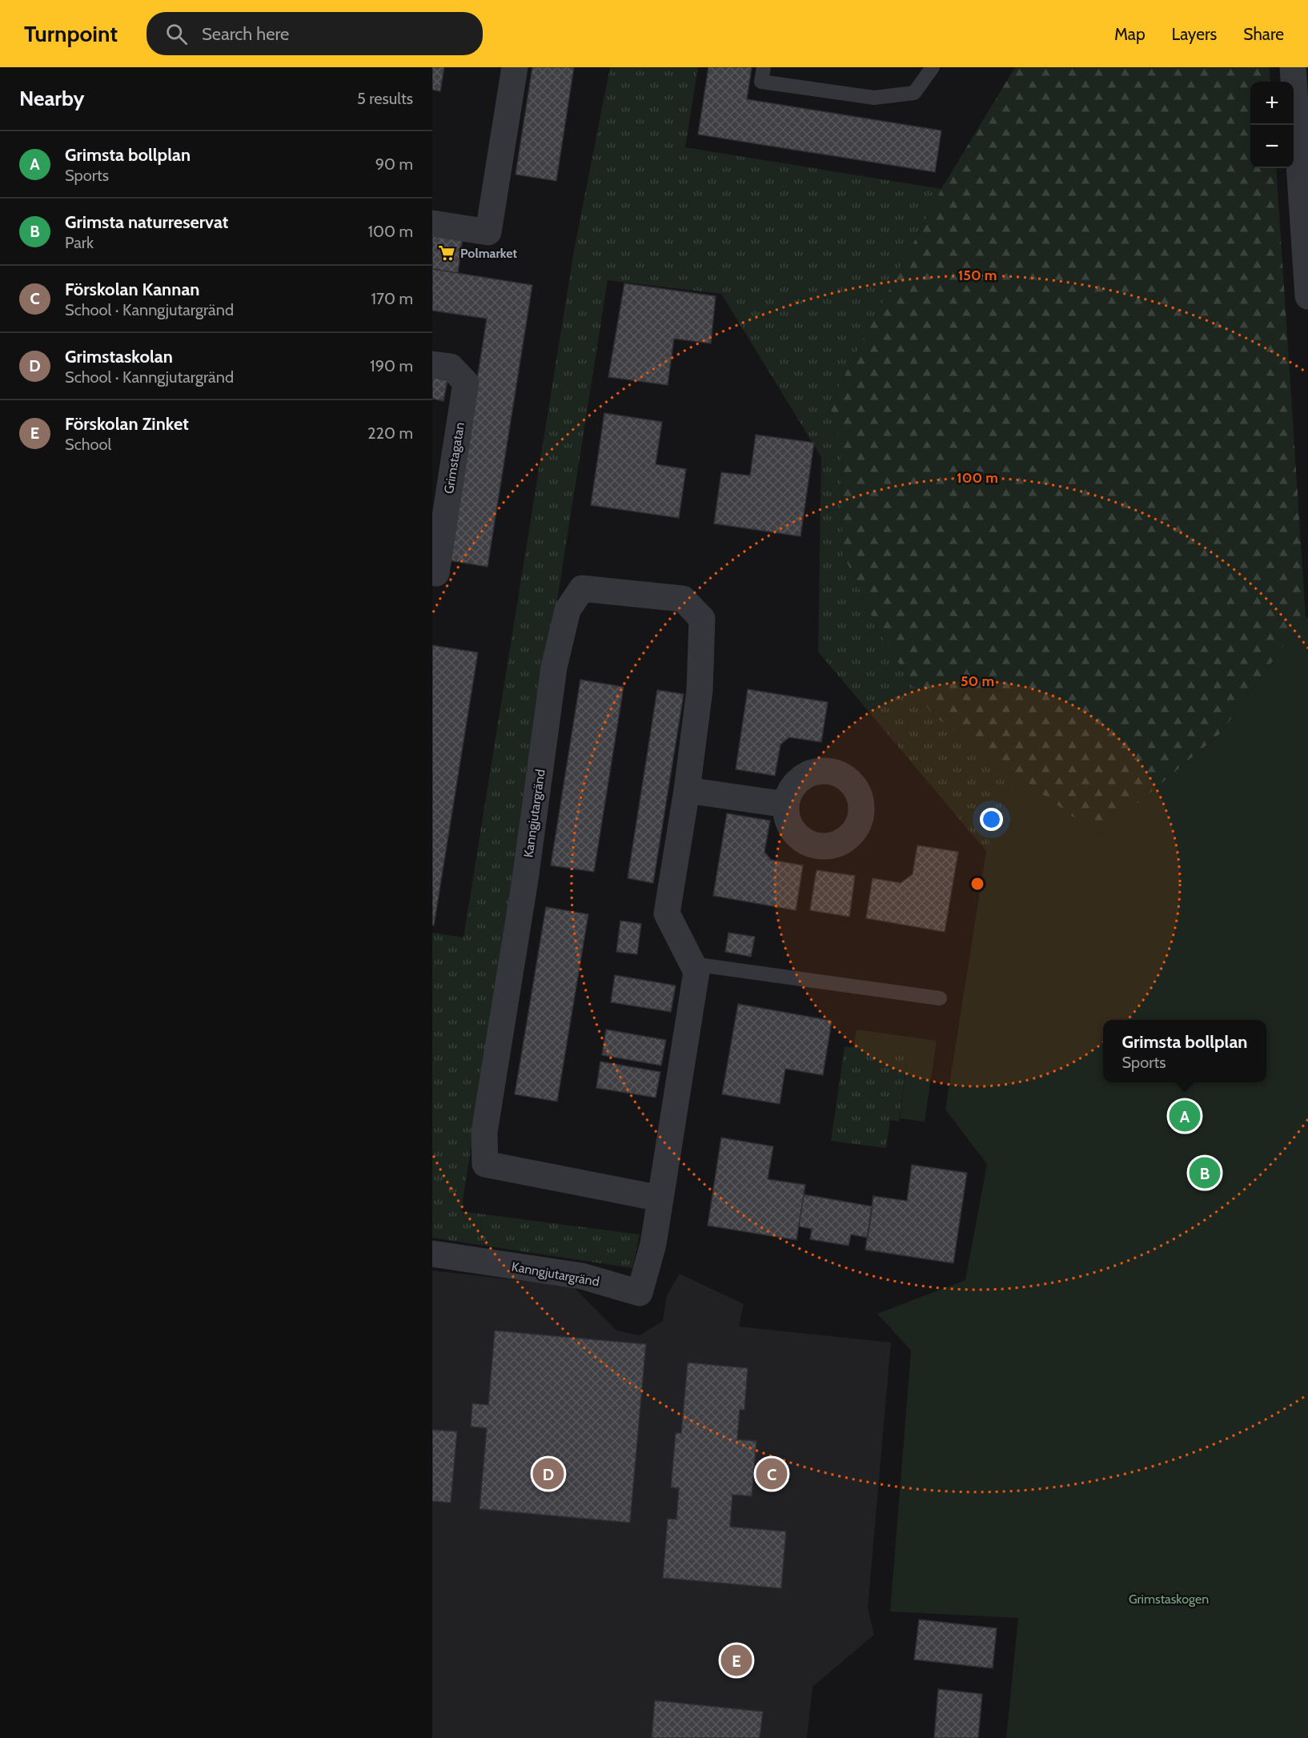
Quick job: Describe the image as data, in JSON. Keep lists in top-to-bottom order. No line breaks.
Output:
{"streets":{"street":["Grimstagatan","Kanngjutargränd"]},"parks":["Grimstaskogen"],"places":{"supermarket":["Polmarket"]},"page":{"header":"Turnpoint","search":"Search here","nav":["Map","Layers","Share"],"heading":["Nearby","5 results"],"map_buttons":["+","−"],"list":[{"mark":"A","name":"Grimsta bollplan","note":"Sports","value":"90 m"},{"mark":"B","name":"Grimsta naturreservat","note":"Park","value":"100 m"},{"mark":"C","name":"Förskolan Kannan","note":"School · Kanngjutargränd","value":"170 m"},{"mark":"D","name":"Grimstaskolan","note":"School · Kanngjutargränd","value":"190 m"},{"mark":"E","name":"Förskolan Zinket","note":"School","value":"220 m"}],"popup":["Grimsta bollplan","Sports"],"pins":["A","B","C","D","E"]},"rings":["150 m","100 m","50 m"]}
